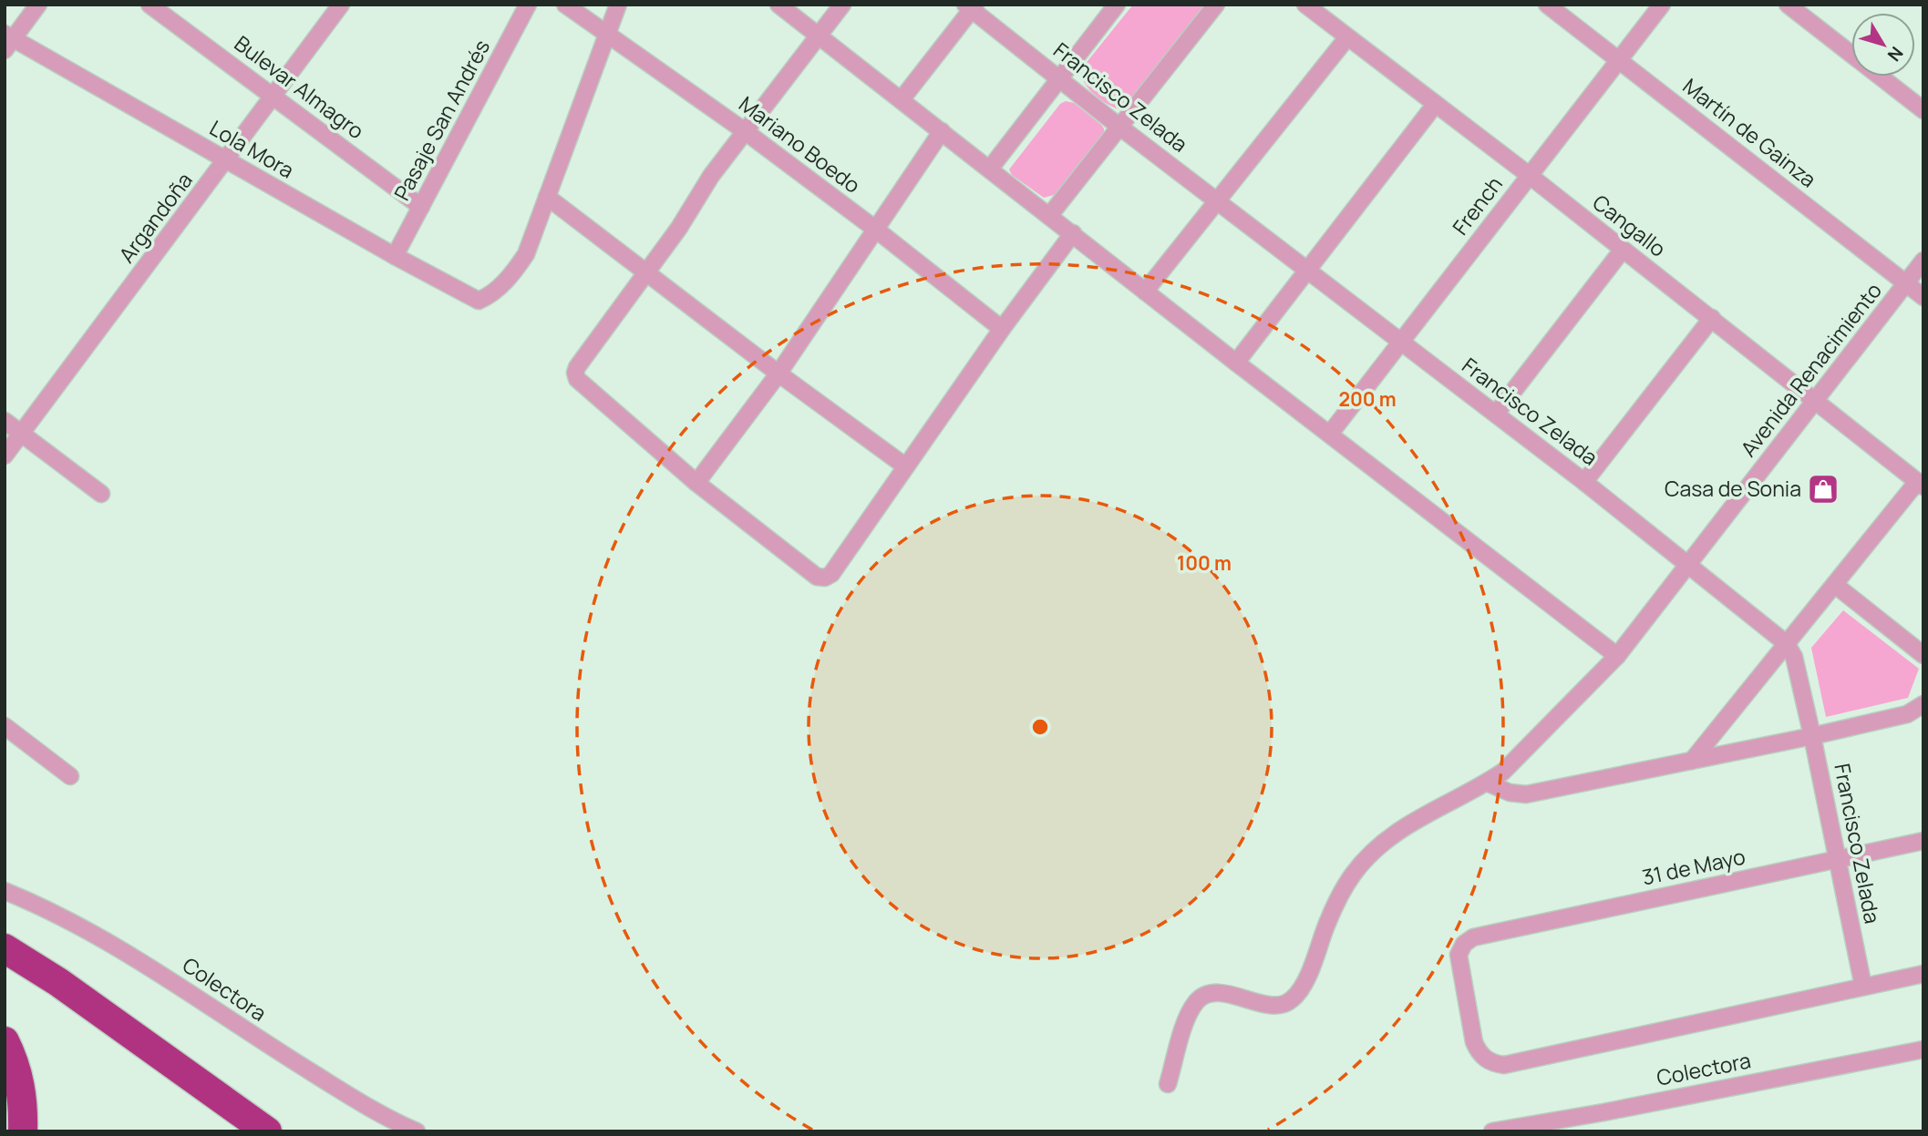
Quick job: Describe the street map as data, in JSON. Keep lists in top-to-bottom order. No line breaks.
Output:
{"streets":{"street":["Bulevar Almagro","Francisco Zelada","Pasaje San Andrés","Martín de Gainza","Mariano Boedo","Lola Mora","French","Argandoña","Cangallo","Avenida Renacimiento","31 de Mayo","Colectora"]},"crossings":[["Bulevar Almagro","Pasaje San Andrés"],["Bulevar Almagro","Argandoña"],["Francisco Zelada","French"],["Francisco Zelada","Avenida Renacimiento"],["Francisco Zelada","31 de Mayo"],["Pasaje San Andrés","Lola Mora"],["Martín de Gainza","French"],["Martín de Gainza","Avenida Renacimiento"],["Lola Mora","Argandoña"],["French","Cangallo"],["Cangallo","Avenida Renacimiento"]],"places":{"shop":["Casa de Sonia"]},"north":"bottom right","rings":["200 m","100 m"]}
